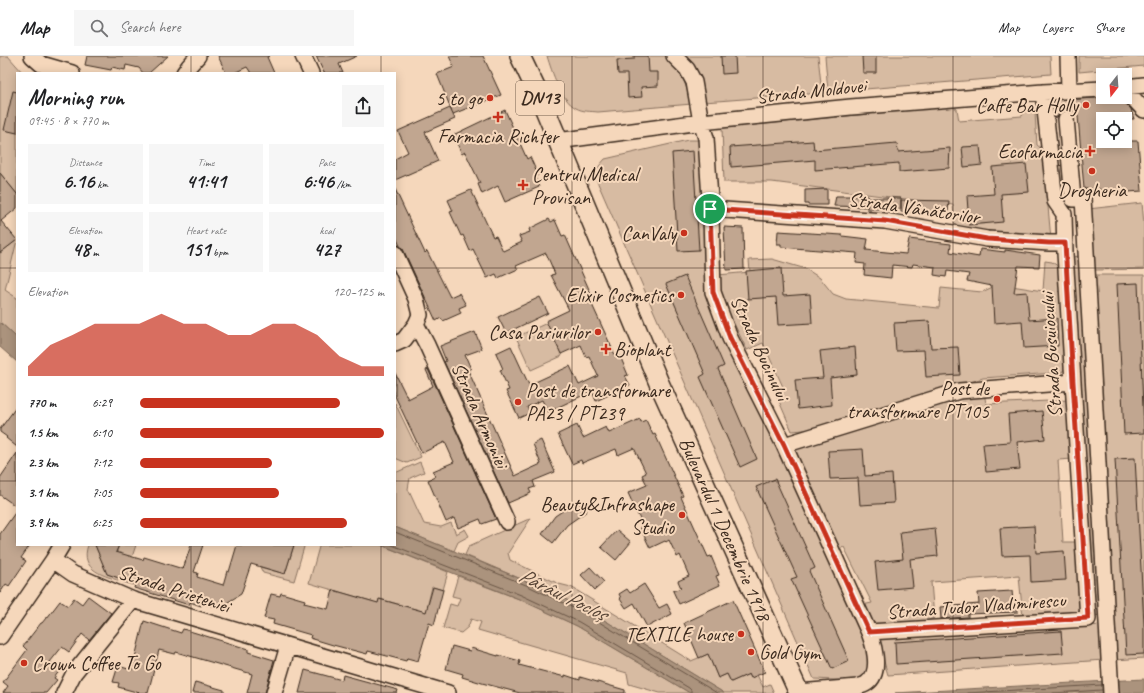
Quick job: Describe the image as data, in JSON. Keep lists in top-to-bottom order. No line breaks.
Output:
{"streets":{"main road":["DN13","Bulevardul 1 Decembrie 1918"],"street":["Strada Moldovei","Strada Vânătorilor","Strada Bucinului","Strada Busuiocului","Strada Armoniei","Strada Prieteniei","Strada Tudor Vladimirescu"]},"crossings":[["Strada Moldovei","Strada Bucinului"],["Strada Moldovei","Strada Busuiocului"],["Strada Moldovei","Bulevardul 1 Decembrie 1918"],["Strada Vânătorilor","Strada Bucinului"],["Strada Vânătorilor","Strada Busuiocului"],["Strada Bucinului","Strada Tudor Vladimirescu"],["Strada Busuiocului","Strada Tudor Vladimirescu"],["Bulevardul 1 Decembrie 1918","Strada Tudor Vladimirescu"]],"water":["Pârâul Pocloș"],"places":{"other":["5 to go","Caffe Bar Holly","Drogheria","CanValy","Elixir Cosmetics","Casa Pariurilor","Post de transformare PT105","Post de transformare PA23 / PT239","Beauty&Infrashape Studio","TEXTILE house","Gold Gym","Crown Coffee To Go"],"health":["Farmacia Richter","Ecofarmacia","Centrul Medical Provisan","Bioplant"]},"north":"bottom","page":{"header":"Map","search":"Search here","nav":["Map","Layers","Share"],"heading":["Morning run","09:45 · 8 × 770 m"],"stats":[["Distance","6.16 km"],["Time","41:41"],["Pace","6:46 /km"],["Elevation","48 m"],["Heart rate","151 bpm"],["kcal","427"]],"chart":["Elevation","120–125 m"],"list":[{"name":"770 m","note":"6:29"},{"name":"1.5 km","note":"6:10"},{"name":"2.3 km","note":"7:12"},{"name":"3.1 km","note":"7:05"},{"name":"3.9 km","note":"6:25"}]}}
